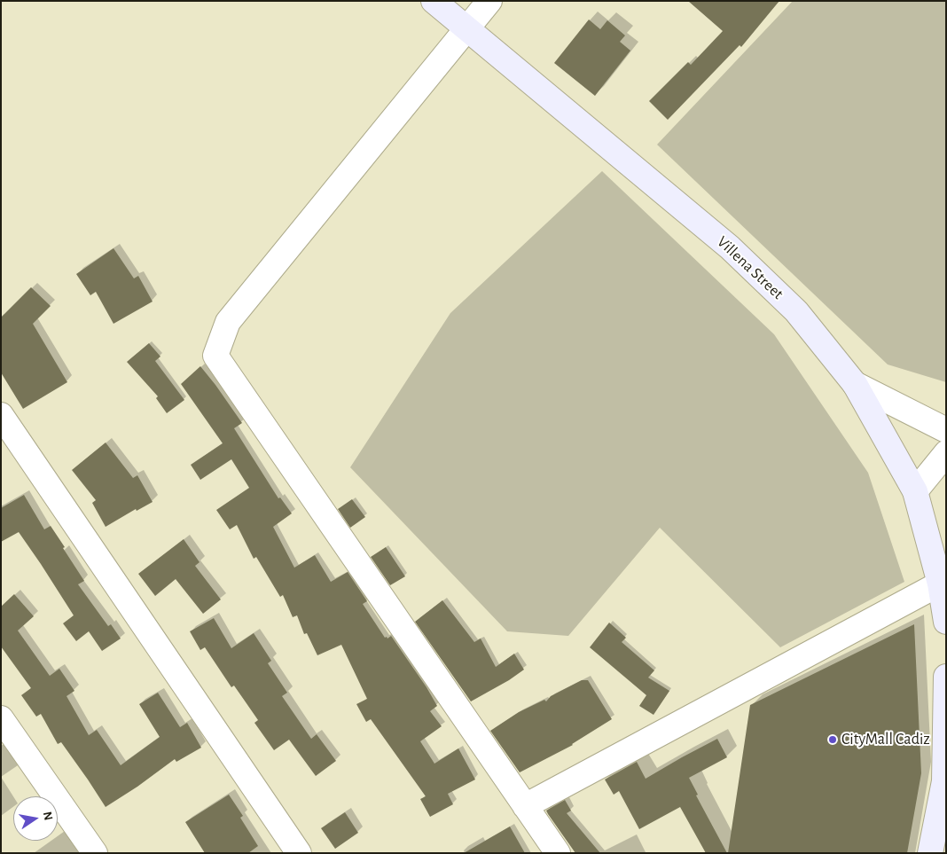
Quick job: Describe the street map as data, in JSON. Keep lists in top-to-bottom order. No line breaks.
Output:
{"streets":{"main road":["Villena Street"]},"places":["CityMall Cadiz"],"north":"right"}
